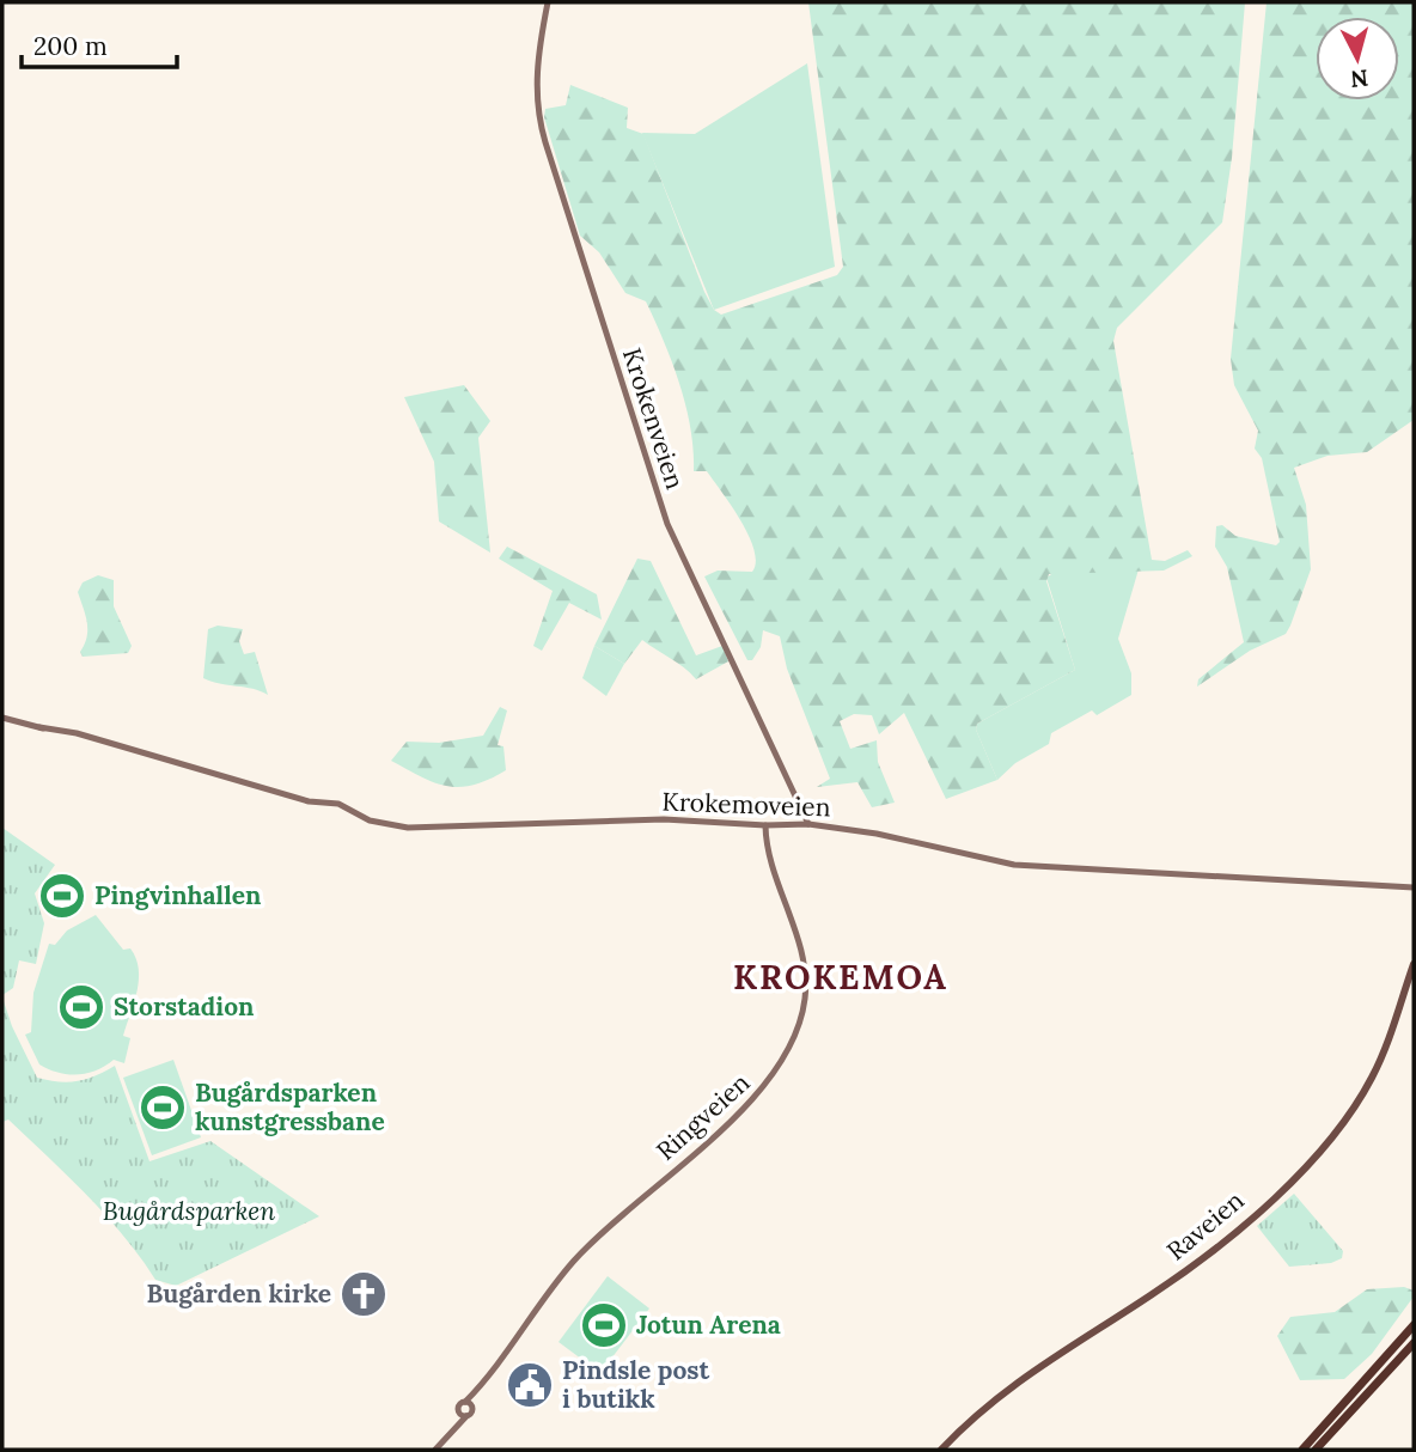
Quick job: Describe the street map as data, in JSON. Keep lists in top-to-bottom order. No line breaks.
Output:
{"streets":{"main road":["Krokenveien","Krokemoveien","Ringveien","Raveien"]},"crossings":[["Krokenveien","Krokemoveien"],["Krokemoveien","Ringveien"]],"districts":["KROKEMOA"],"parks":["Bugårdsparken"],"places":{"sports":["Pingvinhallen","Storstadion","Bugårdsparken kunstgressbane","Jotun Arena"],"church":["Bugården kirke"],"public building":["Pindsle post i butikk"]},"scale_bar":"200 m","north":"bottom"}
